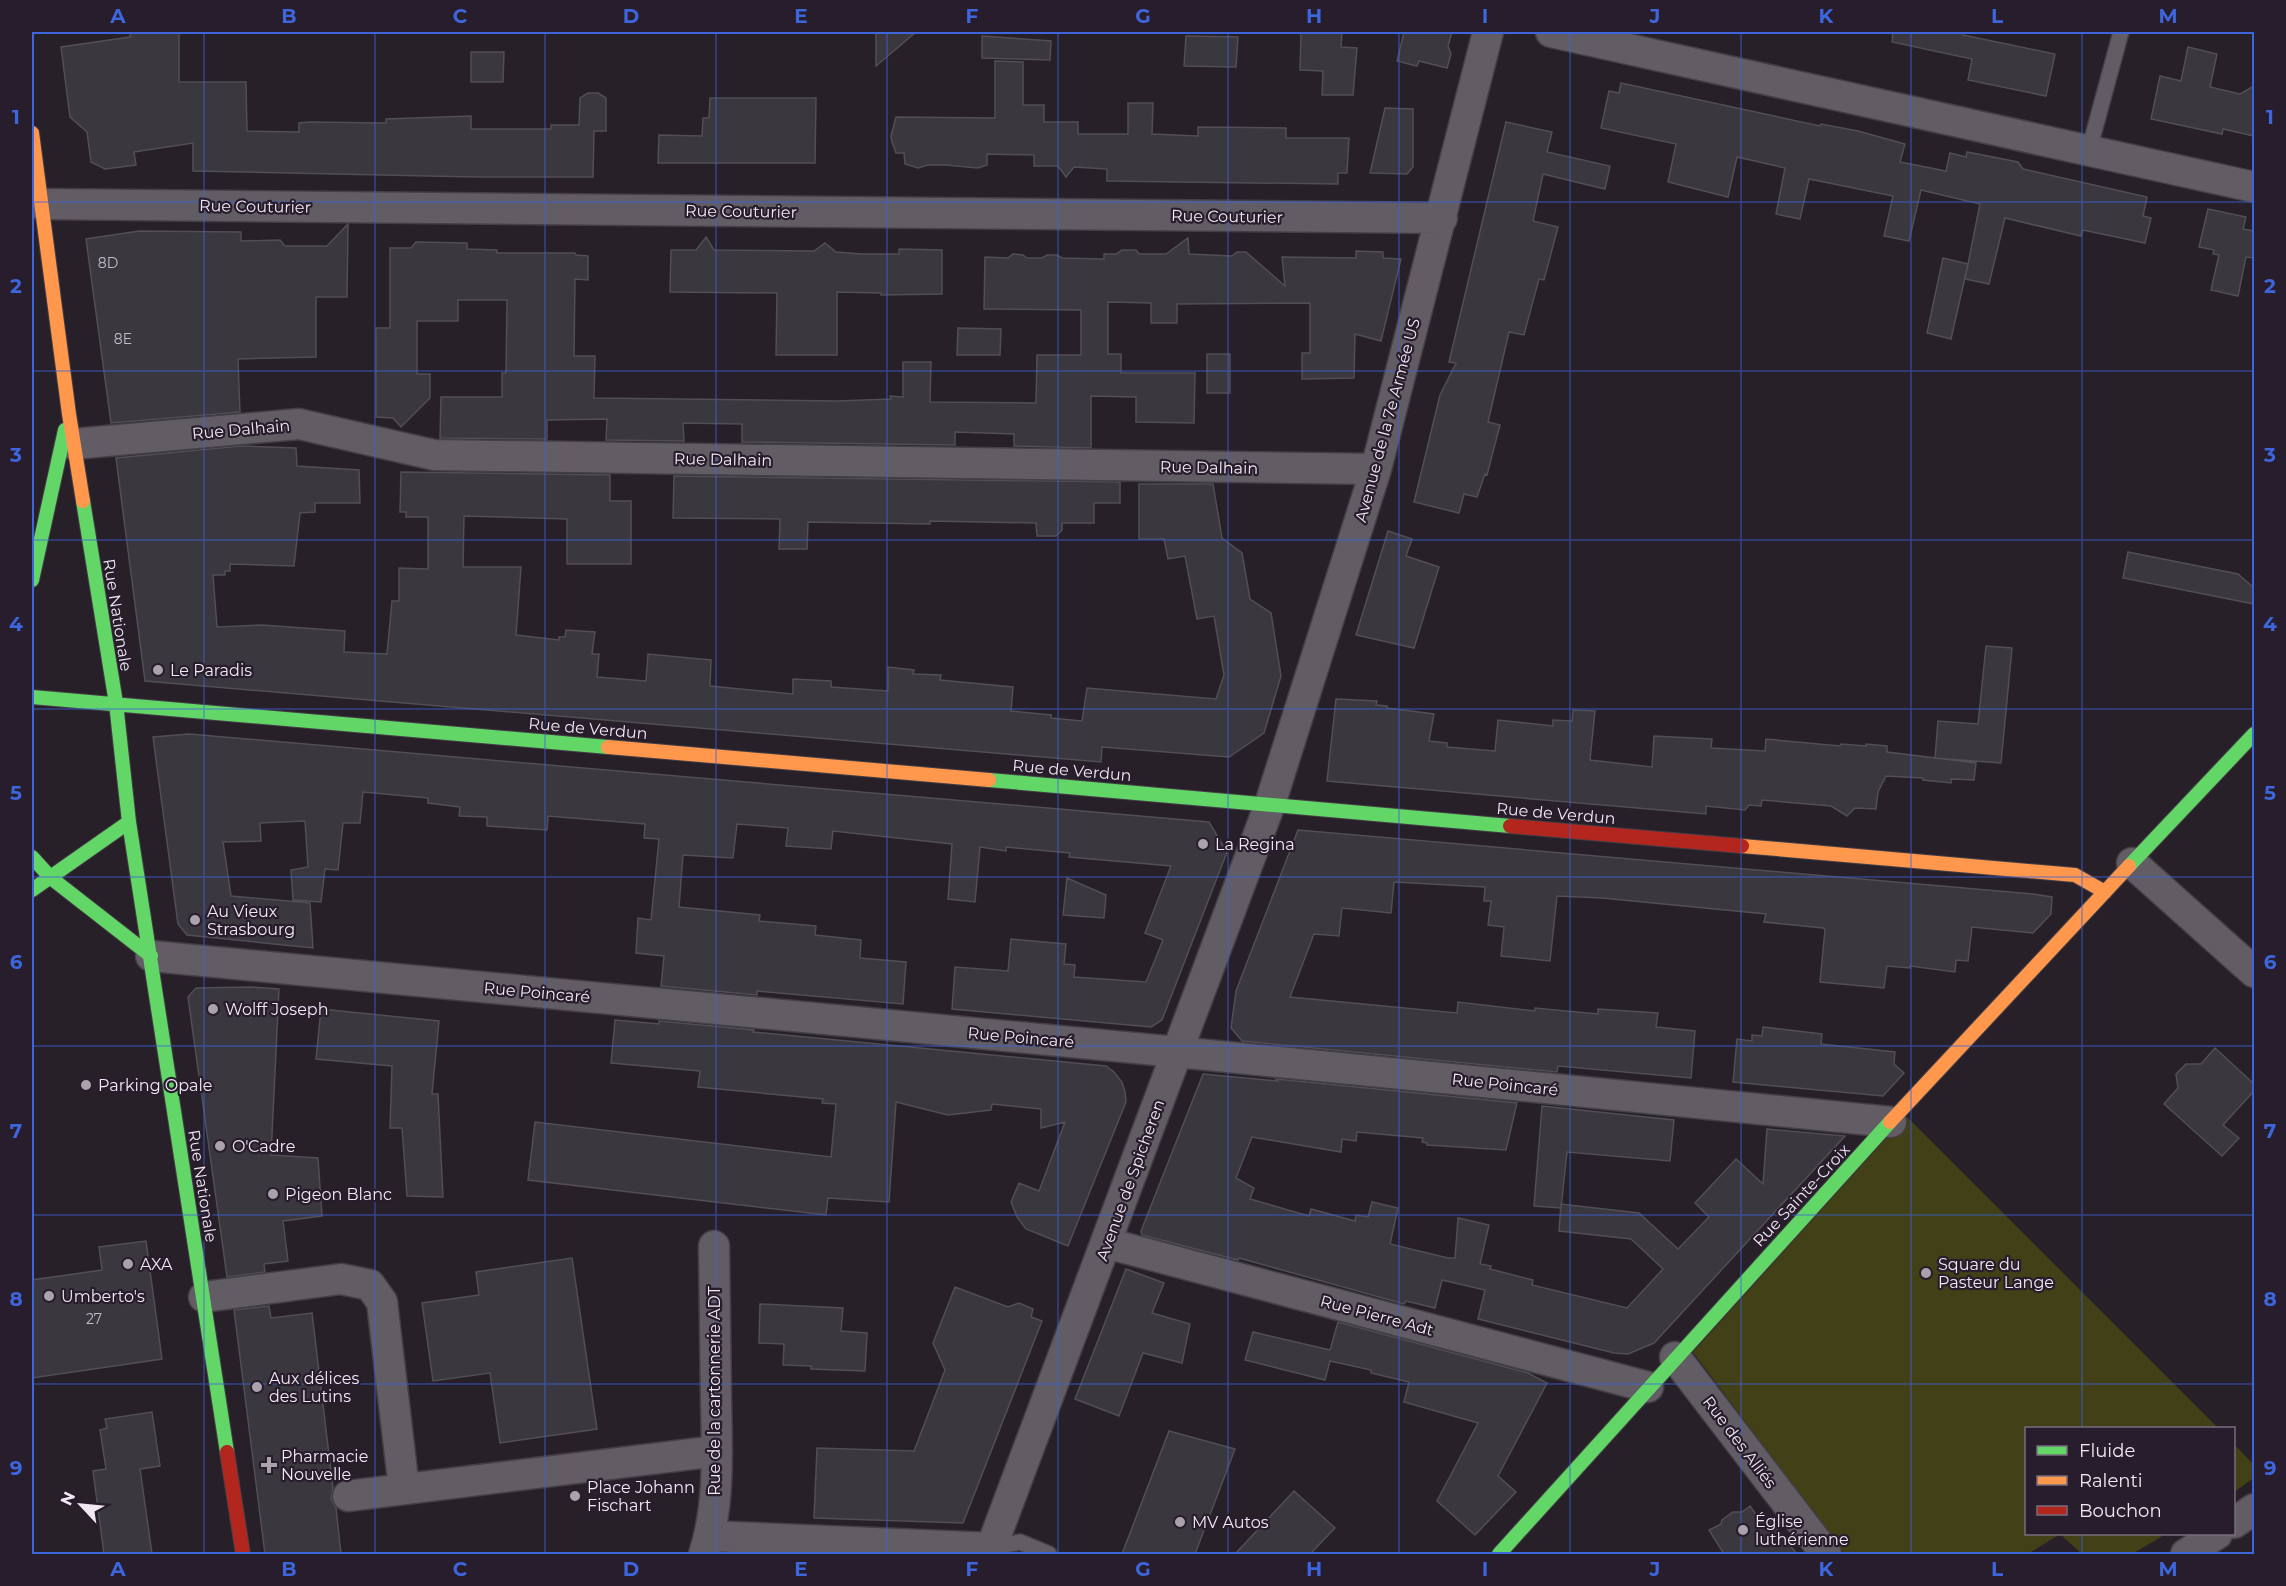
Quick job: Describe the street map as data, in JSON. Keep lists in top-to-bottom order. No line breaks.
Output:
{"streets":{"main road":["Rue Nationale","Rue de Verdun","Rue Sainte-Croix"],"street":["Rue Couturier","Avenue de la 7e Armée US","Rue Dalhain","Rue Poincaré","Avenue de Spicheren","Rue Pierre Adt","Rue de la cartonnerie ADT","Rue des Alliés"]},"crossings":[["Rue Couturier","Avenue de la 7e Armée US"],["Rue Couturier","Rue Nationale"],["Avenue de la 7e Armée US","Rue Dalhain"],["Avenue de la 7e Armée US","Rue de Verdun"],["Avenue de la 7e Armée US","Avenue de Spicheren"],["Rue Dalhain","Rue Nationale"],["Rue Nationale","Rue de Verdun"],["Rue Nationale","Rue Poincaré"],["Rue de Verdun","Avenue de Spicheren"],["Rue de Verdun","Rue Sainte-Croix"],["Rue Poincaré","Avenue de Spicheren"],["Rue Poincaré","Rue Sainte-Croix"],["Avenue de Spicheren","Rue Pierre Adt"],["Avenue de Spicheren","Rue de la cartonnerie ADT"],["Rue Sainte-Croix","Rue Pierre Adt"],["Rue Sainte-Croix","Rue des Alliés"]],"places":{"other":["Le Paradis","La Regina","Au Vieux Strasbourg","Wolff Joseph","Parking Opale","O'Cadre","Pigeon Blanc","AXA","Square du Pasteur Lange","Umberto's","Aux délices des Lutins","Place Johann Fischart","MV Autos","Église luthérienne"],"health":["Pharmacie Nouvelle"]},"house_numbers":["8D","8E","27"],"legend":["Fluide","Ralenti","Bouchon"],"north":"top left","grid":{"columns":["A","B","C","D","E","F","G","H","I","J","K","L","M"],"rows":["1","2","3","4","5","6","7","8","9"]}}
